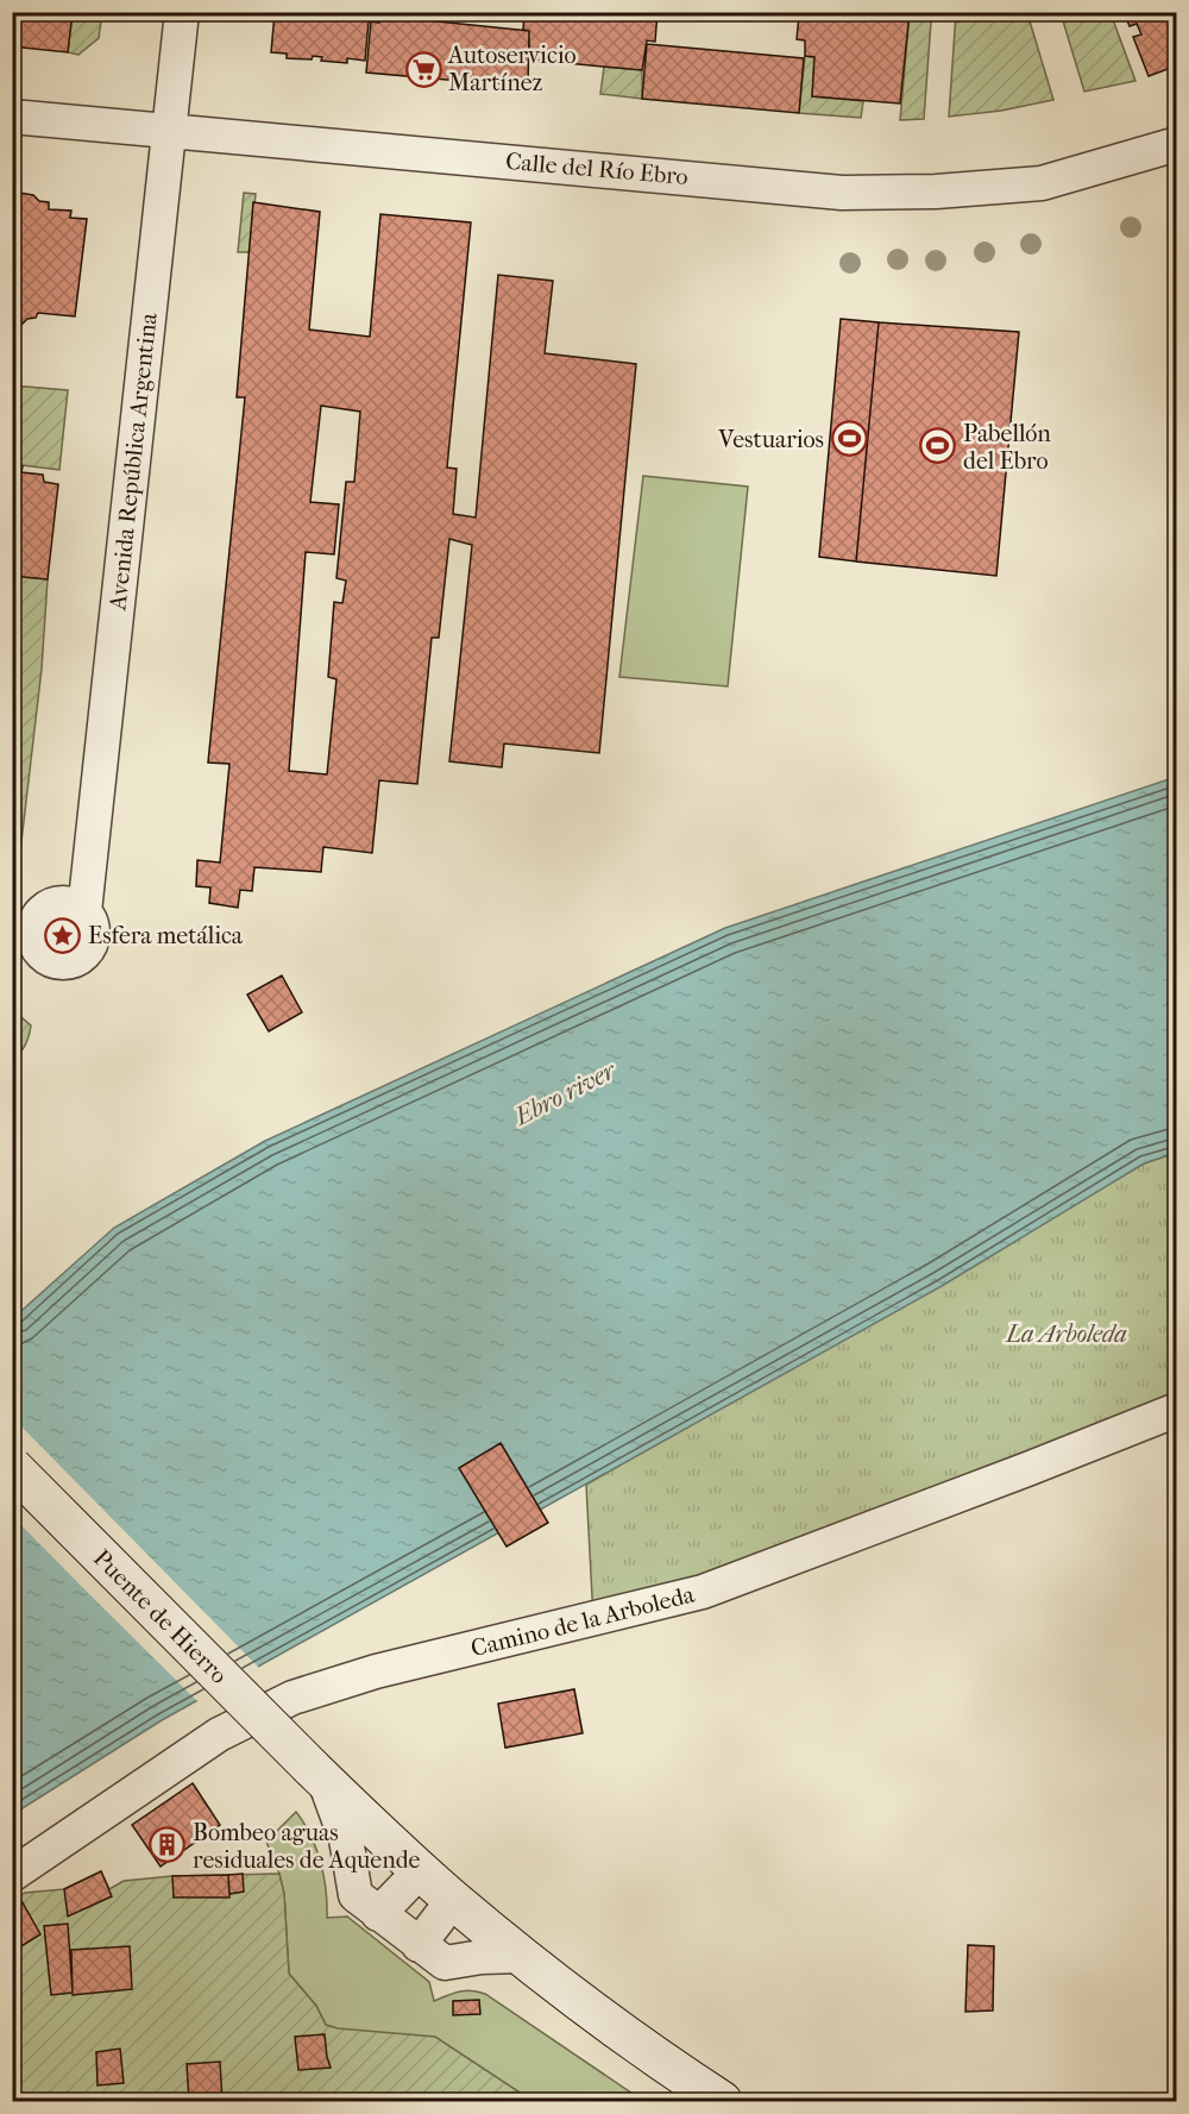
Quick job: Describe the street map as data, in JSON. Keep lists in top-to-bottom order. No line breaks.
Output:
{"streets":{"main road":["Puente de Hierro"],"street":["Calle del Río Ebro","Avenida República Argentina","Camino de la Arboleda"]},"crossings":[["Calle del Río Ebro","Avenida República Argentina"]],"water":["Ebro river"],"parks":["La Arboleda"],"places":{"supermarket":["Autoservicio Martínez"],"sports":["Vestuarios","Pabellón del Ebro"],"place":["Esfera metálica"],"building":["Bombeo aguas residuales de Aquende"]}}
